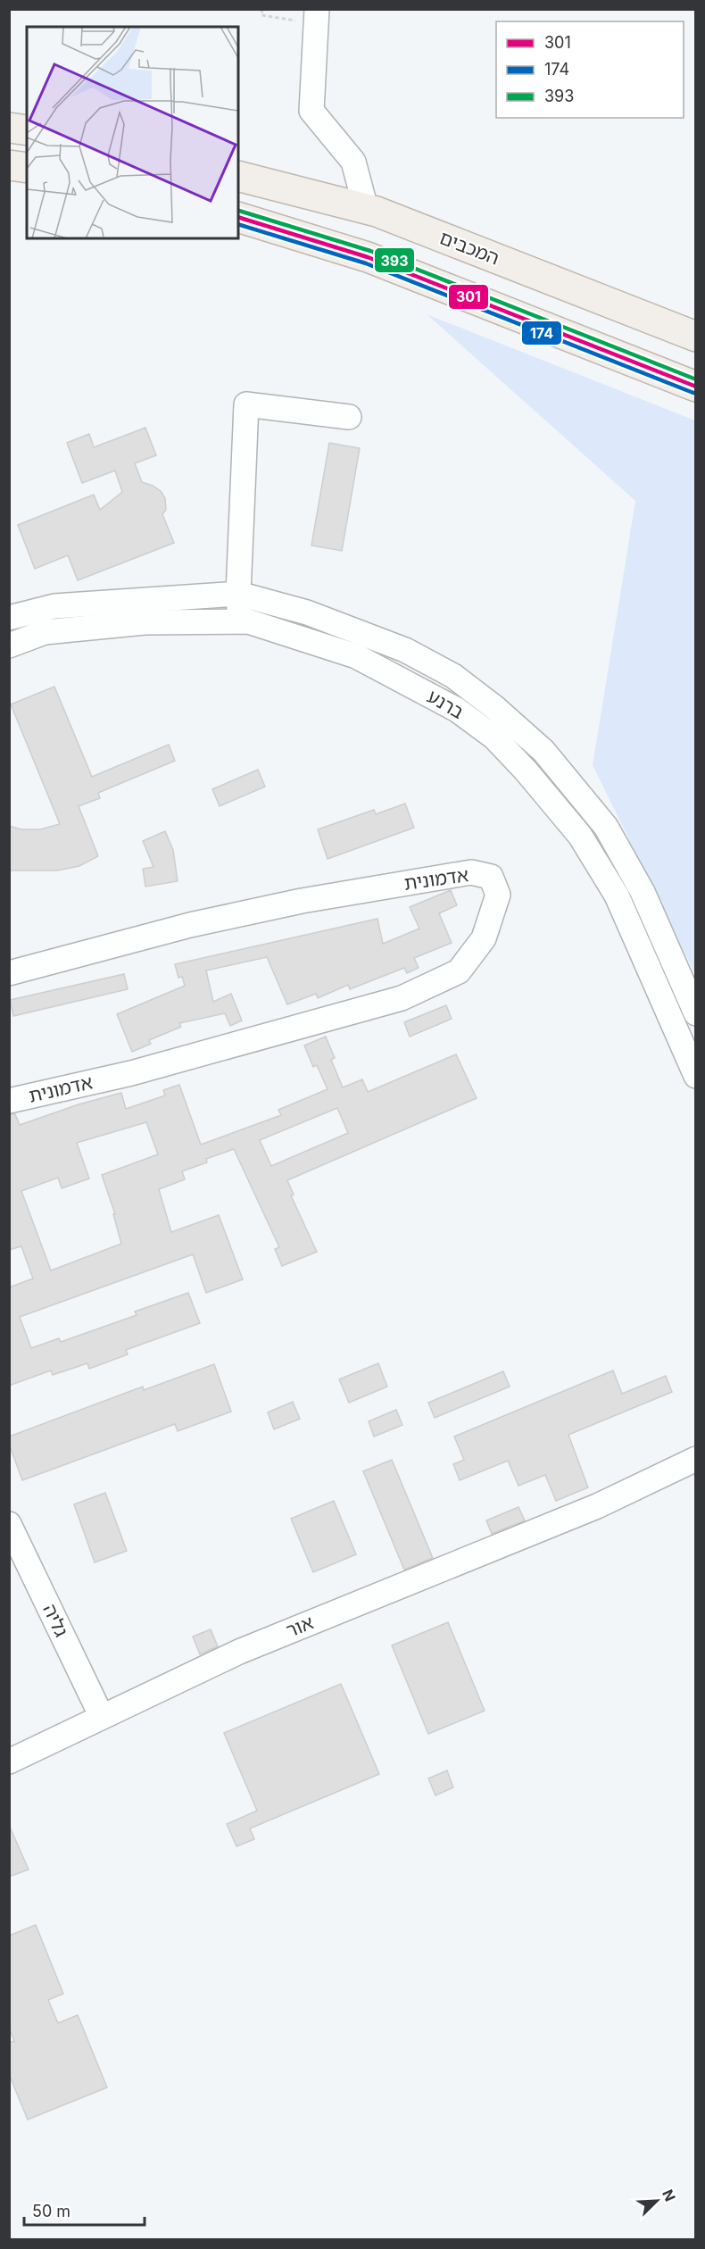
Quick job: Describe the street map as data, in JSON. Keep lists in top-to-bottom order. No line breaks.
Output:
{"streets":{"main road":["המכבים"],"street":["ברנע","אדמונית","גליה","אור"]},"crossings":[["גליה","אור"]],"lines":["transit line 393","transit line 301","transit line 174"],"legend":["301","174","393"],"scale_bar":"50 m","north":"top right"}
